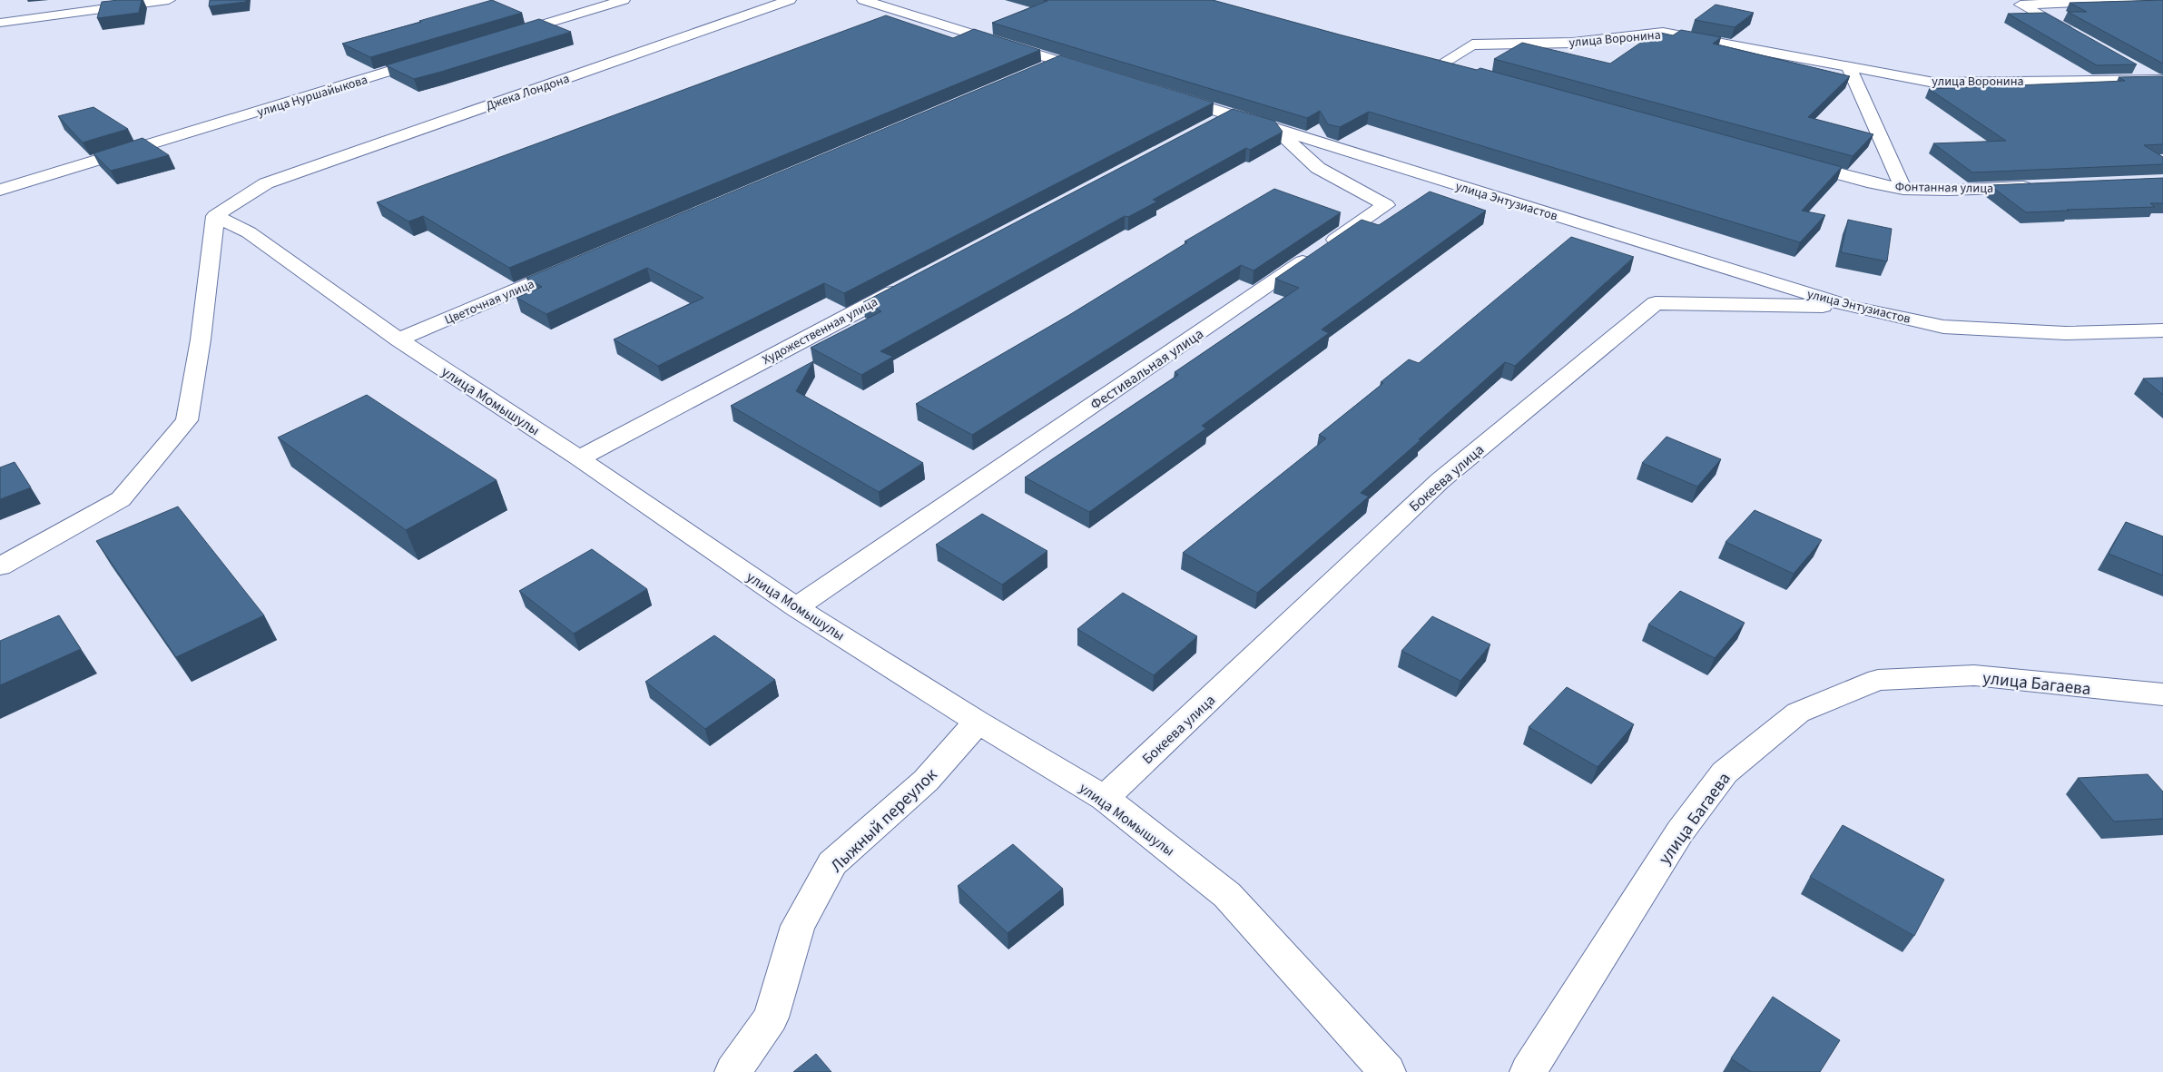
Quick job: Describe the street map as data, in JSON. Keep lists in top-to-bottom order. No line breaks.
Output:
{"streets":{"street":["улица Воронина","Джека Лондона","улица Нуршайыкова","Фонтанная улица","улица Энтузиастов","Цветочная улица","Художественная улица","Фестивальная улица","улица Момышулы","Бокеева улица","улица Багаева","Лыжный переулок"]},"crossings":[["Джека Лондона","улица Момышулы"],["улица Энтузиастов","Фестивальная улица"],["улица Энтузиастов","Бокеева улица"],["Цветочная улица","улица Момышулы"],["Художественная улица","улица Момышулы"],["Фестивальная улица","улица Момышулы"],["улица Момышулы","Бокеева улица"],["улица Момышулы","Лыжный переулок"]]}
